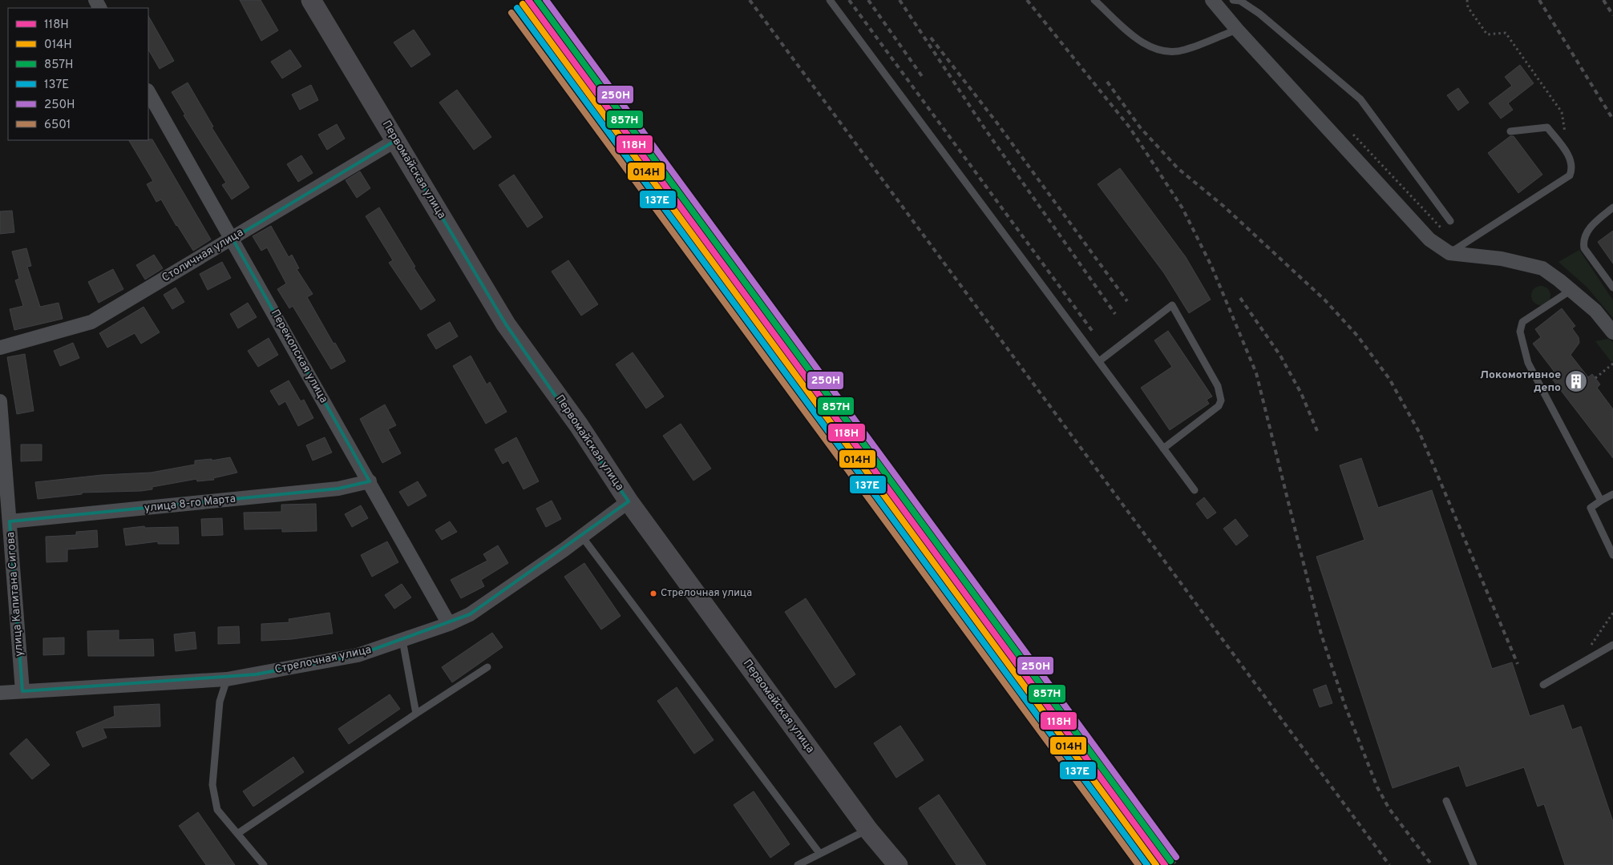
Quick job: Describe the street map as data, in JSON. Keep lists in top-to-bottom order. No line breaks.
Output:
{"streets":{"main road":["Первомайская улица"],"street":["Столичная улица","Перекопская улица","улица 8-го Марта","улица Капитана Сигова","Стрелочная улица"]},"crossings":[["Первомайская улица","Столичная улица"],["Первомайская улица","Стрелочная улица"],["Столичная улица","Перекопская улица"],["Перекопская улица","улица 8-го Марта"],["Перекопская улица","Стрелочная улица"],["улица 8-го Марта","улица Капитана Сигова"],["улица Капитана Сигова","Стрелочная улица"]],"places":{"building":["Локомотивное депо"],"other":["Стрелочная улица"]},"lines":["transit line 118Н","transit line 857Н","transit line 250Н","transit line 014Н","transit line 137Е","transit line 6501"],"legend":["118Н","014Н","857Н","137Е","250Н","6501"]}
